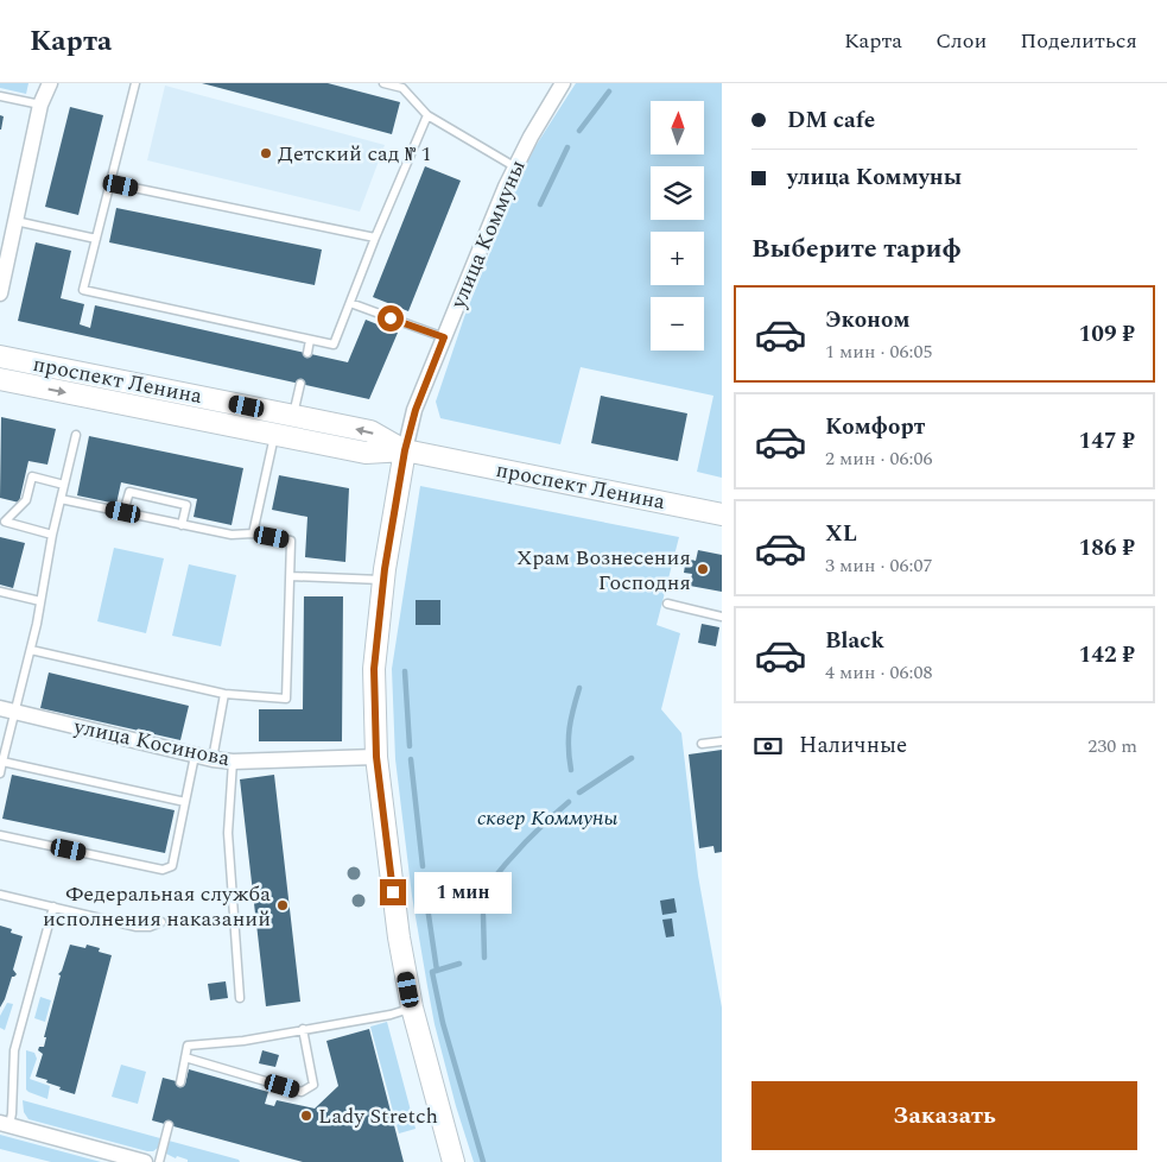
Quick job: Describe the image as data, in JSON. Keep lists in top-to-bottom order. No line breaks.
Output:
{"streets":{"main road":["улица Коммуны","проспект Ленина"],"street":["улица Косинова"]},"crossings":[["улица Коммуны","проспект Ленина"],["улица Коммуны","улица Косинова"]],"parks":["сквер Коммуны"],"places":["Детский сад № 1","Храм Вознесения Господня","Федеральная служба исполнения наказаний","Lady Stretch"],"north":"top","page":{"header":"Карта","nav":["Карта","Слои","Поделиться"],"banner":["DM cafe","улица Коммуны"],"map_buttons":["+","−"],"heading":"Выберите тариф","list":[{"name":"Эконом","note":"1 мин · 06:05","value":"109 ₽"},{"name":"Комфорт","note":"2 мин · 06:06","value":"147 ₽"},{"name":"XL","note":"3 мин · 06:07","value":"186 ₽"},{"name":"Black","note":"4 мин · 06:08","value":"142 ₽"}],"pay":["Наличные","230 m"],"bubble":"1 мин","buttons":"Заказать"}}
